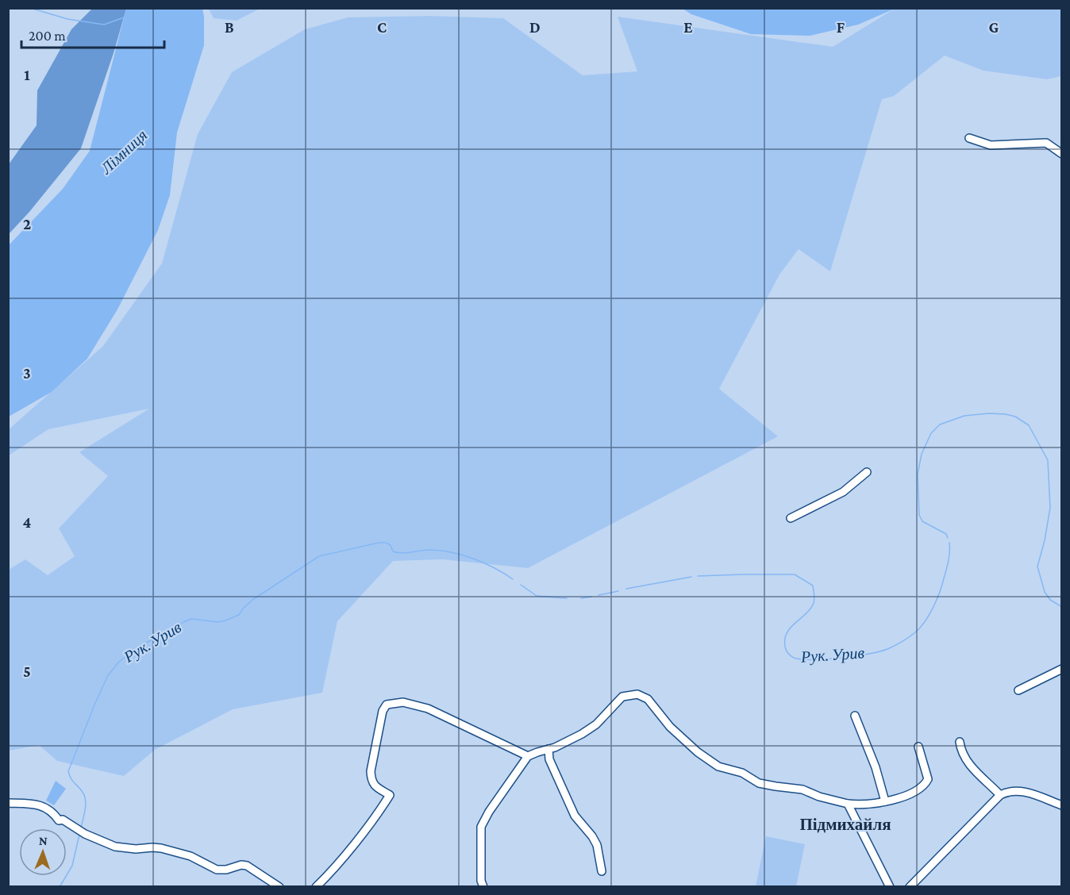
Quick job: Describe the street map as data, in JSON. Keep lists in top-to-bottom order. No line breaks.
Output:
{"districts":["Підмихайля"],"water":["Лімниця","Рук. Урив"],"scale_bar":"200 m","north":"top","grid":{"columns":["B","C","D","E","F","G"],"rows":["1","2","3","4","5"]}}
